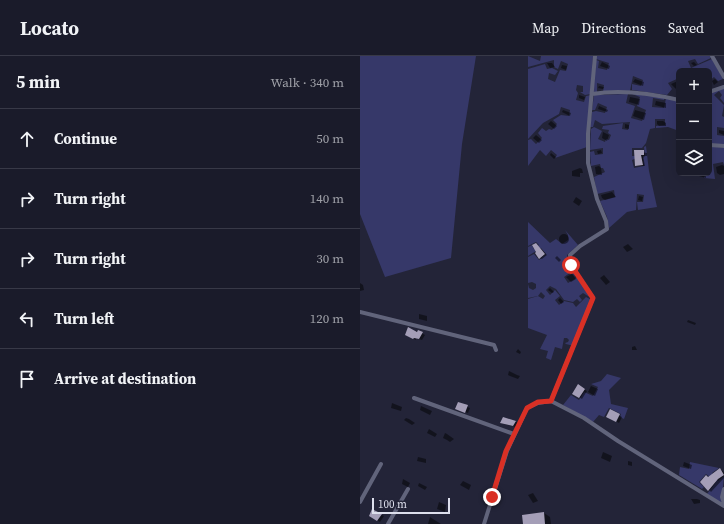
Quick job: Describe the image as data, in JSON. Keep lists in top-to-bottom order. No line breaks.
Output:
{"scale_bar":"100 m","page":{"header":"Locato","nav":["Map","Directions","Saved"],"heading":["5 min","Walk · 340 m"],"map_buttons":["+","−"],"list":[["Continue","50 m"],["Turn right","140 m"],["Turn right","30 m"],["Turn left","120 m"],"Arrive at destination"],"scale":"100 m"}}
